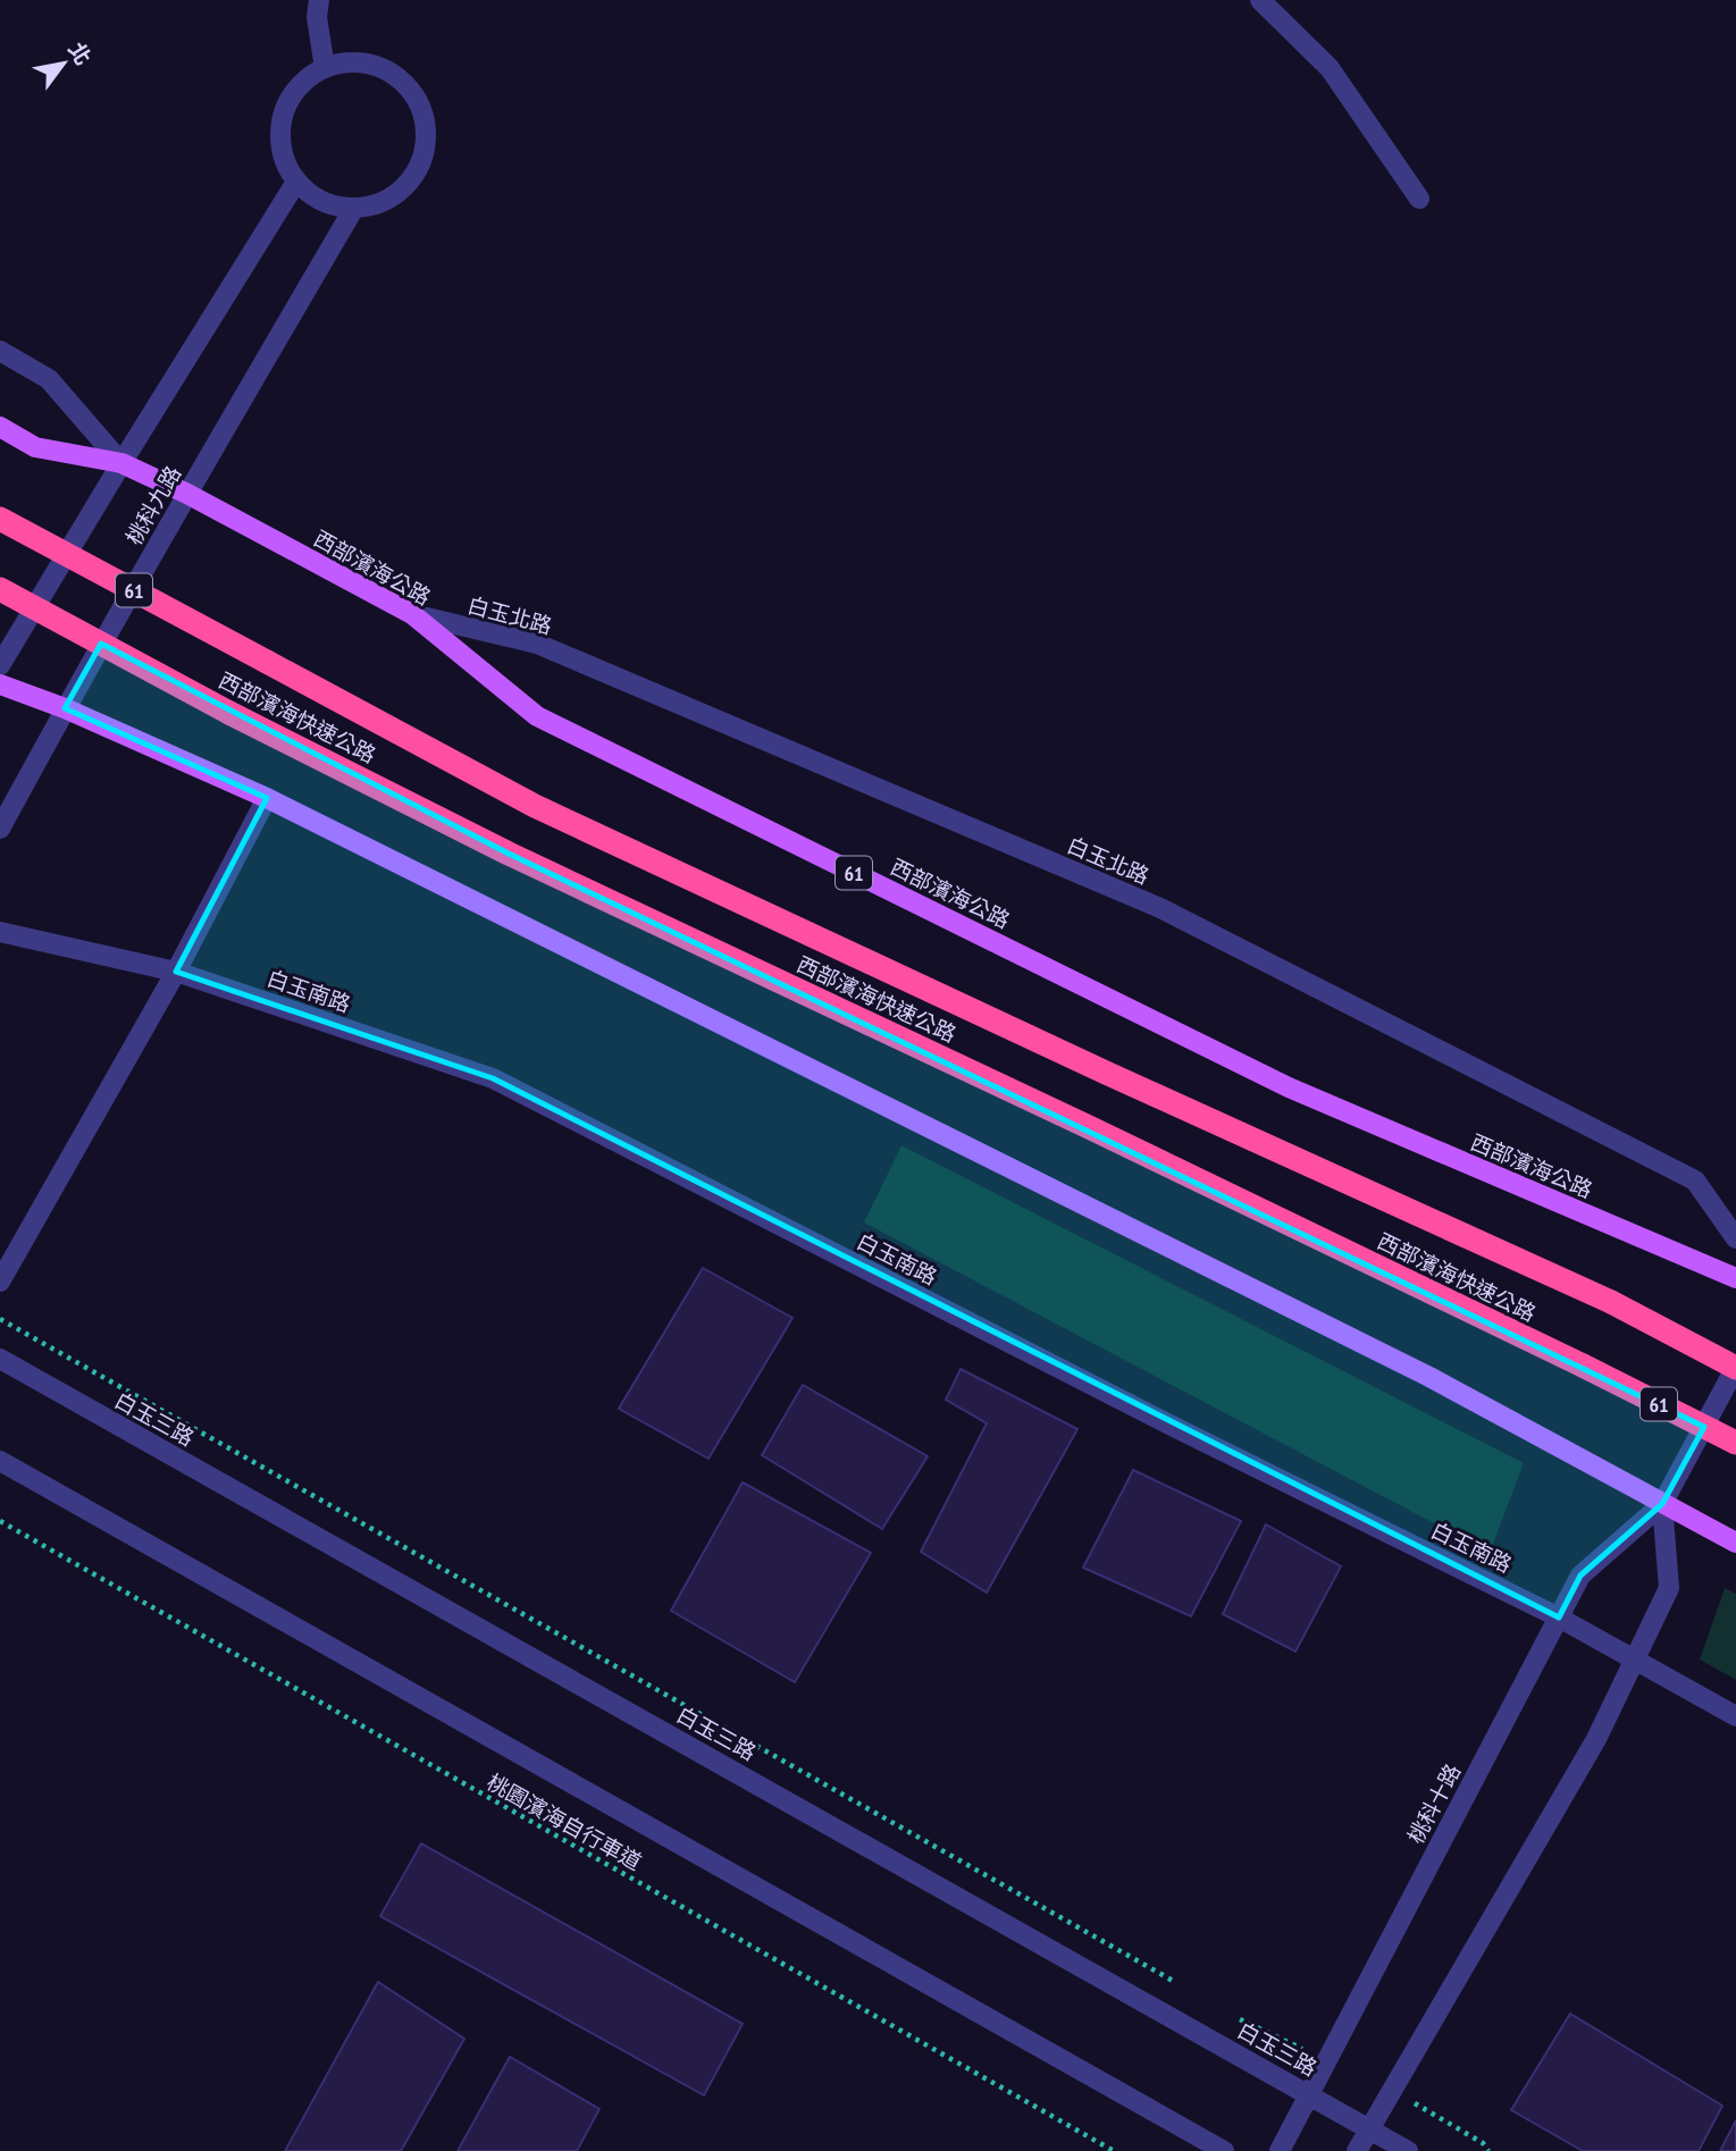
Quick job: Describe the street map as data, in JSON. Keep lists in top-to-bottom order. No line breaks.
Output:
{"streets":{"highway":["61","西部濱海快速公路"],"main road":["西部濱海公路"],"street":["桃科九路","白玉北路","白玉南路","白玉三路","桃科十路"],"path":["桃園濱海自行車道"]},"crossings":[["桃科九路","西部濱海公路"],["西部濱海公路","白玉北路"],["西部濱海快速公路","桃科十路"],["白玉南路","桃科十路"],["白玉三路","桃科十路"]],"north":"top right"}
